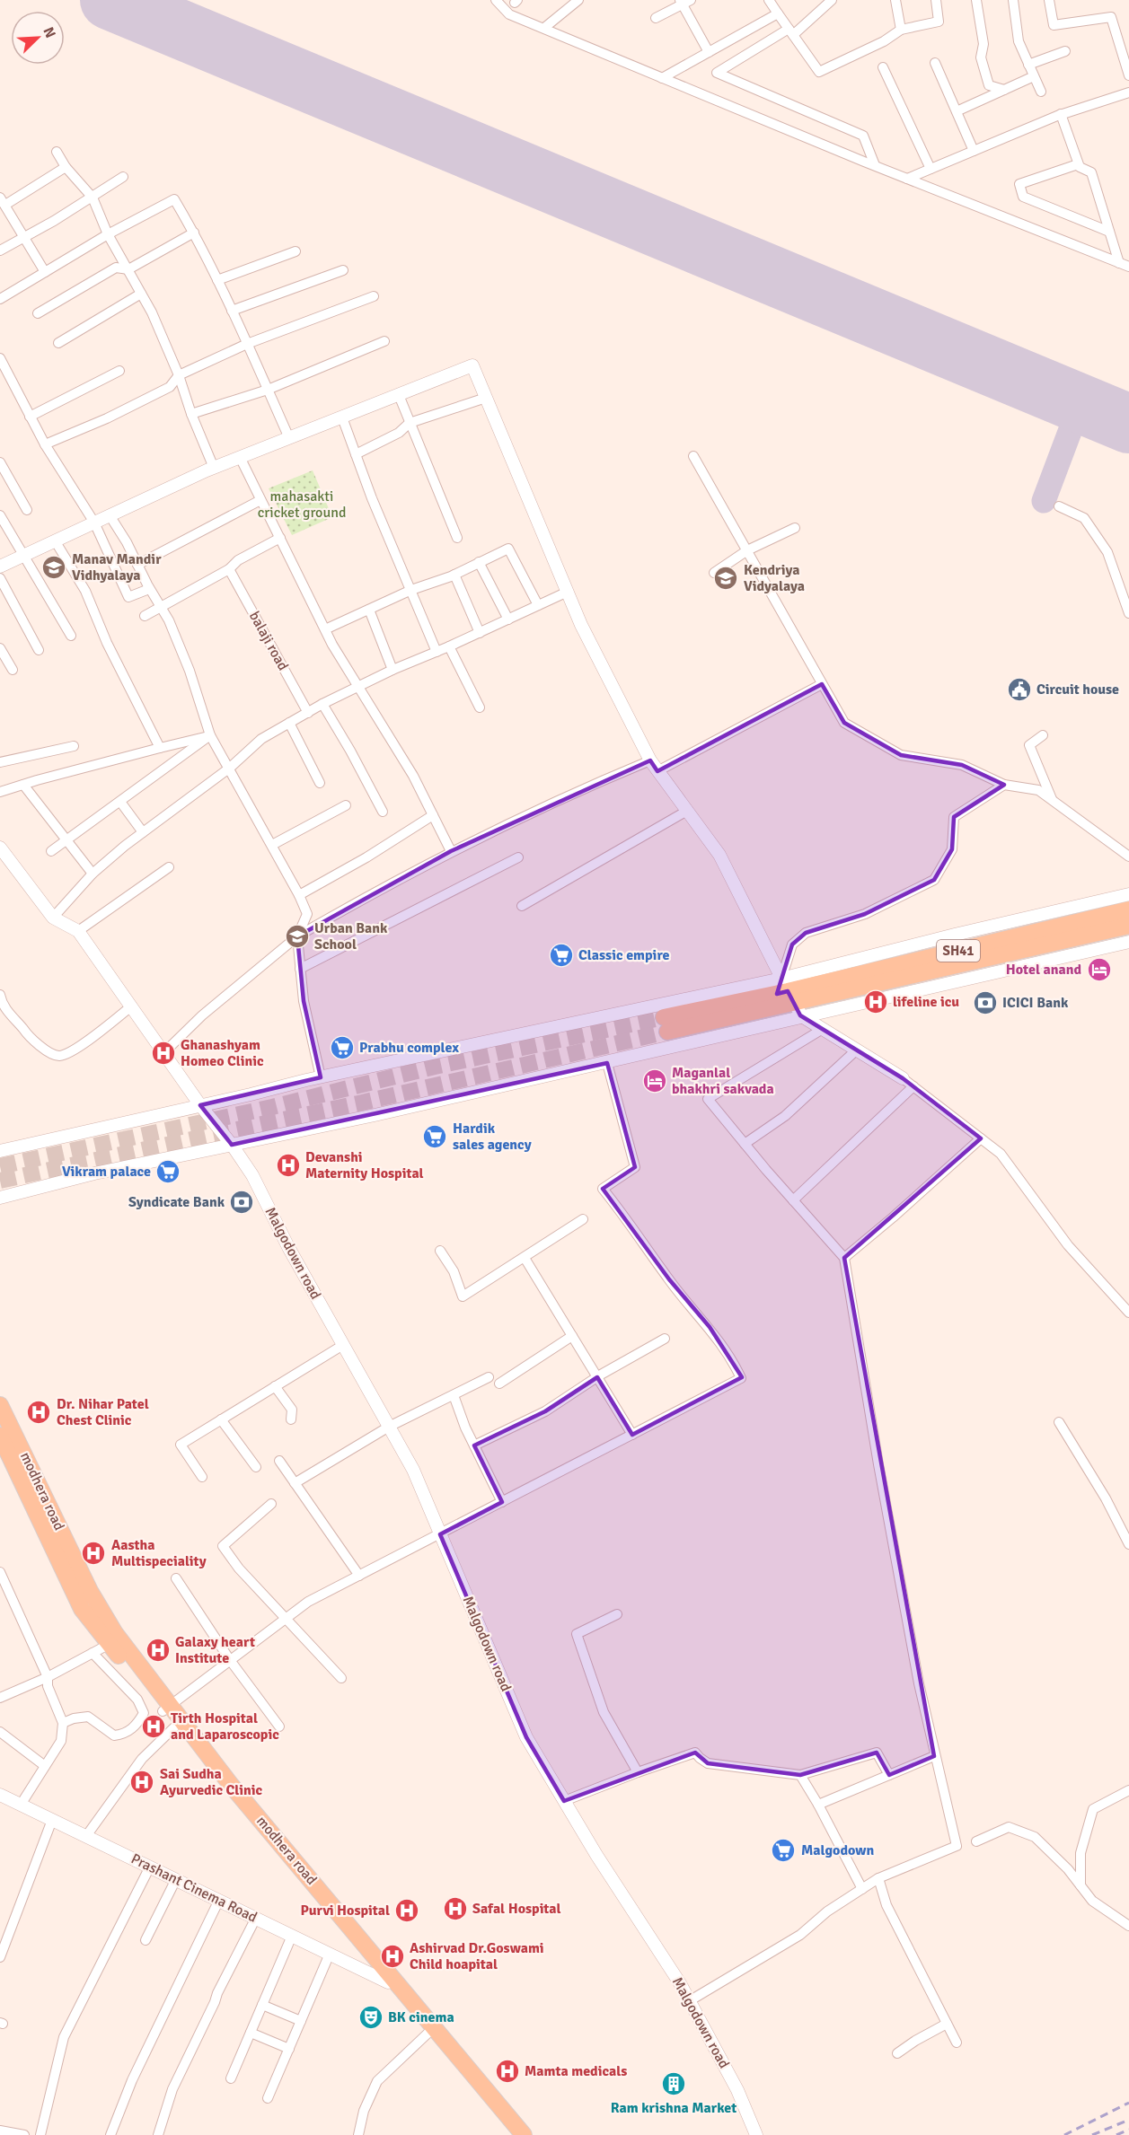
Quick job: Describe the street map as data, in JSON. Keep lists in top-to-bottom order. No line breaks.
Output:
{"streets":{"main road":["SH41","modhera road"],"street":["balaji road","Malgodown road","Prashant Cinema Road"]},"parks":["mahasakti cricket ground"],"places":{"school or university":["Manav Mandir Vidhyalaya","Kendriya Vidyalaya","Urban Bank School"],"public building":["Circuit house"],"supermarket":["Classic empire","Prabhu complex","Hardik sales agency","Vikram palace","Malgodown"],"hotel":["Hotel anand","Maganlal bhakhri sakvada"],"hospital":["lifeline icu","Ghanashyam Homeo Clinic","Devanshi Maternity Hospital","Dr. Nihar Patel Chest Clinic","Aastha Multispeciality","Galaxy heart Institute","Tirth Hospital and Laparoscopic","Sai Sudha Ayurvedic Clinic","Safal Hospital","Purvi Hospital","Ashirvad Dr.Goswami Child hoapital","Mamta medicals"],"bank":["ICICI Bank","Syndicate Bank"],"theatre":["BK cinema"],"building":["Ram krishna Market"]},"north":"top right"}
